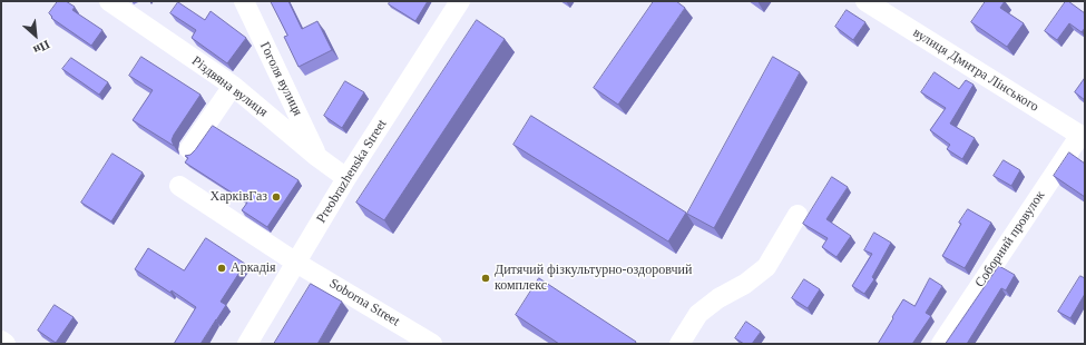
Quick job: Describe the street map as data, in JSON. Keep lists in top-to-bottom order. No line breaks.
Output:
{"streets":{"street":["вулиця Дмитра Лінського","Гоголя вулиця","Різдвяна вулиця","Preobrazhenska Street","Соборний провулок","Soborna Street"]},"crossings":[["вулиця Дмитра Лінського","Соборний провулок"],["Гоголя вулиця","Різдвяна вулиця"],["Різдвяна вулиця","Preobrazhenska Street"],["Preobrazhenska Street","Soborna Street"]],"places":["ХарківГаз","Аркадія","Дитячий фізкультурно-оздоровчий комплекс"],"north":"bottom right"}
